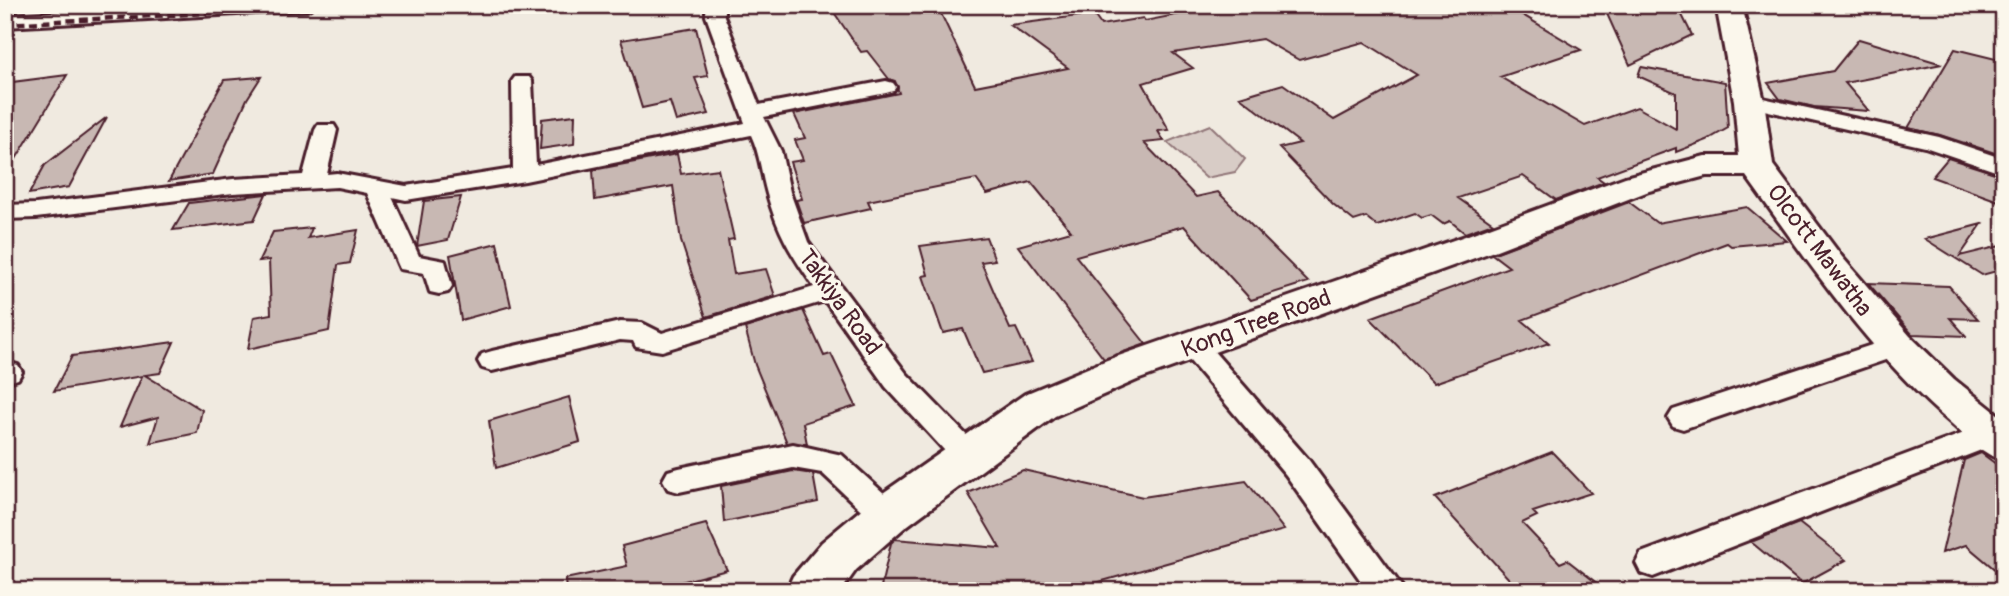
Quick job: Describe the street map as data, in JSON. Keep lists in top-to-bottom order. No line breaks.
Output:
{"streets":{"main road":["Olcott Mawatha","Kong Tree Road"],"street":["Takkiya Road"]},"crossings":[["Olcott Mawatha","Kong Tree Road"],["Takkiya Road","Kong Tree Road"]]}
